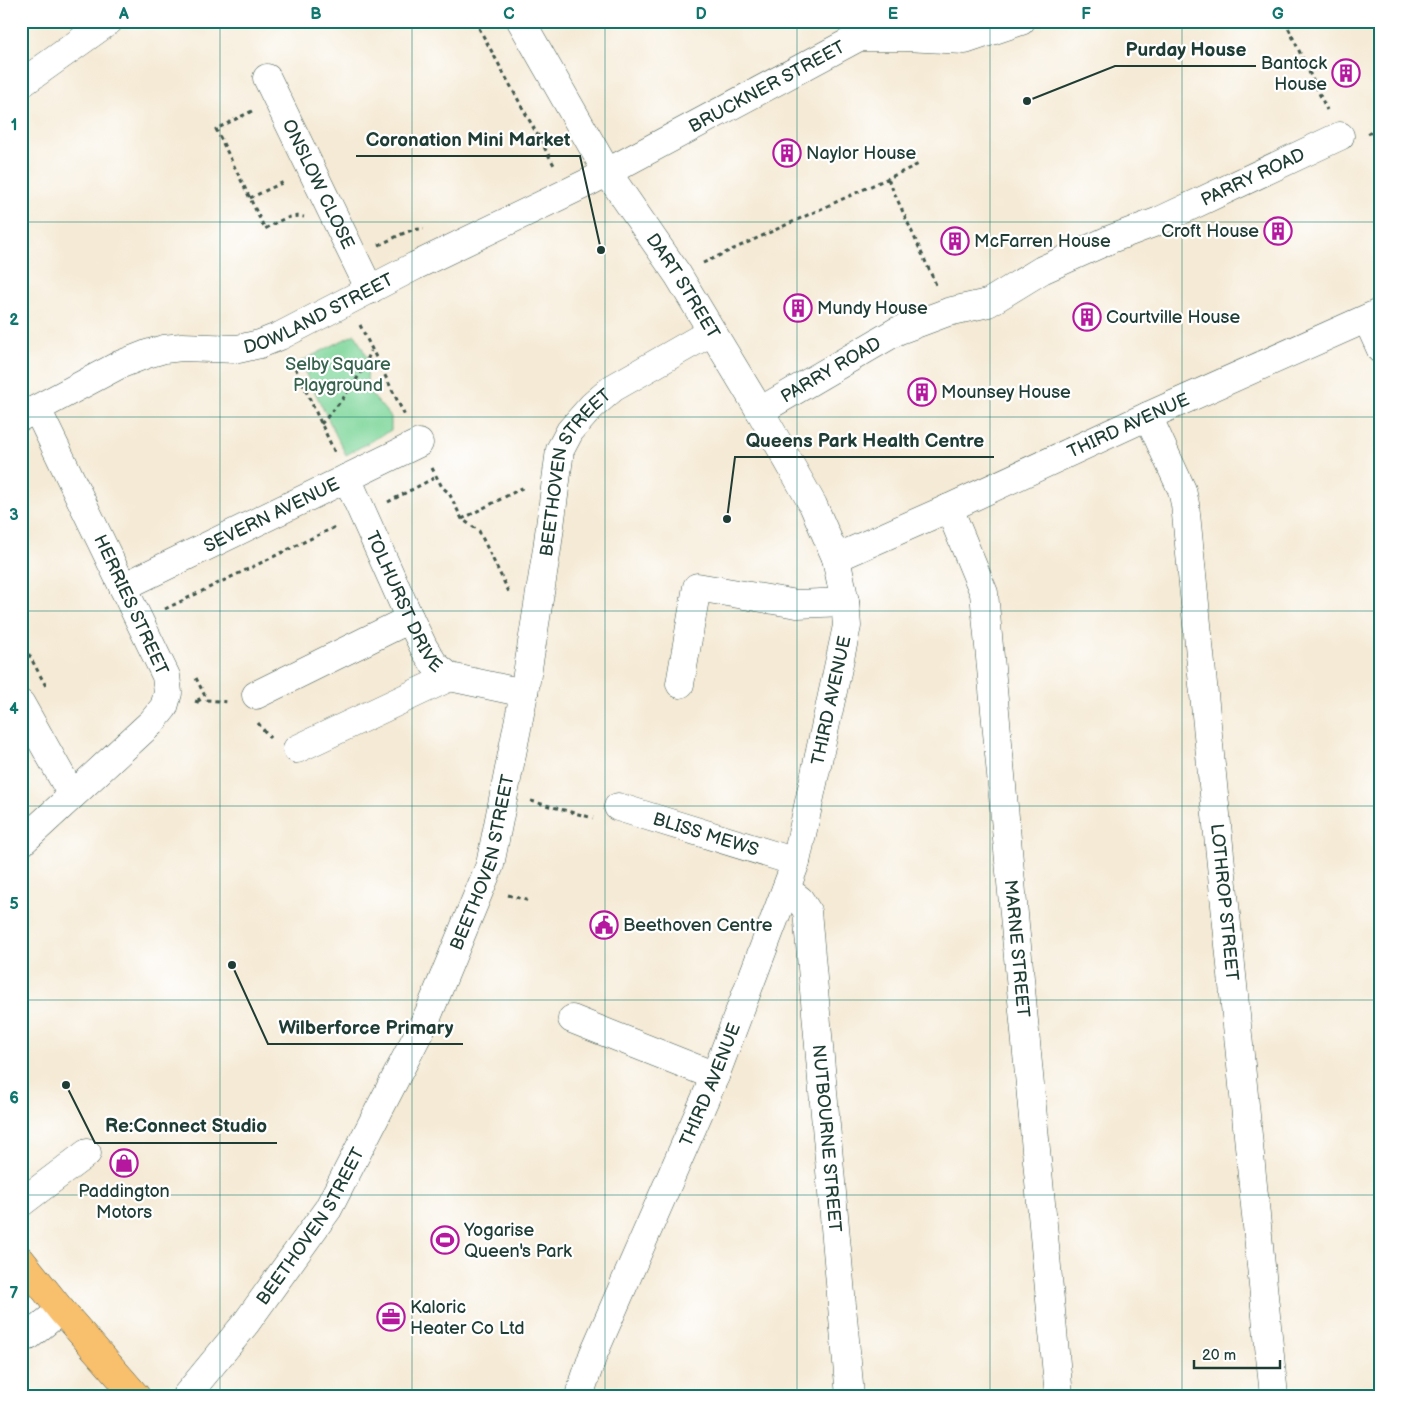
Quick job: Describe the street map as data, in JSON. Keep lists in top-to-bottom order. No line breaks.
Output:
{"streets":{"street":["BRUCKNER STREET","PARRY ROAD","ONSLOW CLOSE","DART STREET","DOWLAND STREET","THIRD AVENUE","BEETHOVEN STREET","SEVERN AVENUE","TOLHURST DRIVE","HERRIES STREET","BLISS MEWS","LOTHROP STREET","MARNE STREET","NUTBOURNE STREET"]},"crossings":[["BRUCKNER STREET","DART STREET"],["BRUCKNER STREET","DOWLAND STREET"],["PARRY ROAD","DART STREET"],["ONSLOW CLOSE","DOWLAND STREET"],["DART STREET","DOWLAND STREET"],["DART STREET","THIRD AVENUE"],["DART STREET","BEETHOVEN STREET"],["DOWLAND STREET","HERRIES STREET"],["THIRD AVENUE","BLISS MEWS"],["THIRD AVENUE","LOTHROP STREET"],["THIRD AVENUE","MARNE STREET"],["THIRD AVENUE","NUTBOURNE STREET"],["BEETHOVEN STREET","TOLHURST DRIVE"],["SEVERN AVENUE","TOLHURST DRIVE"],["SEVERN AVENUE","HERRIES STREET"]],"parks":["Selby Square Playground"],"places":{"building":["Bantock House","Naylor House","Croft House","McFarren House","Mundy House","Courtville House","Mounsey House"],"other":["Purday House","Coronation Mini Market","Queens Park Health Centre","Wilberforce Primary","Re:Connect Studio"],"public building":["Beethoven Centre"],"shop":["Paddington Motors"],"sports":["Yogarise Queen's Park"],"office":["Kaloric Heater Co Ltd"]},"scale_bar":"20 m","grid":{"columns":["A","B","C","D","E","F","G"],"rows":["1","2","3","4","5","6","7"]}}
